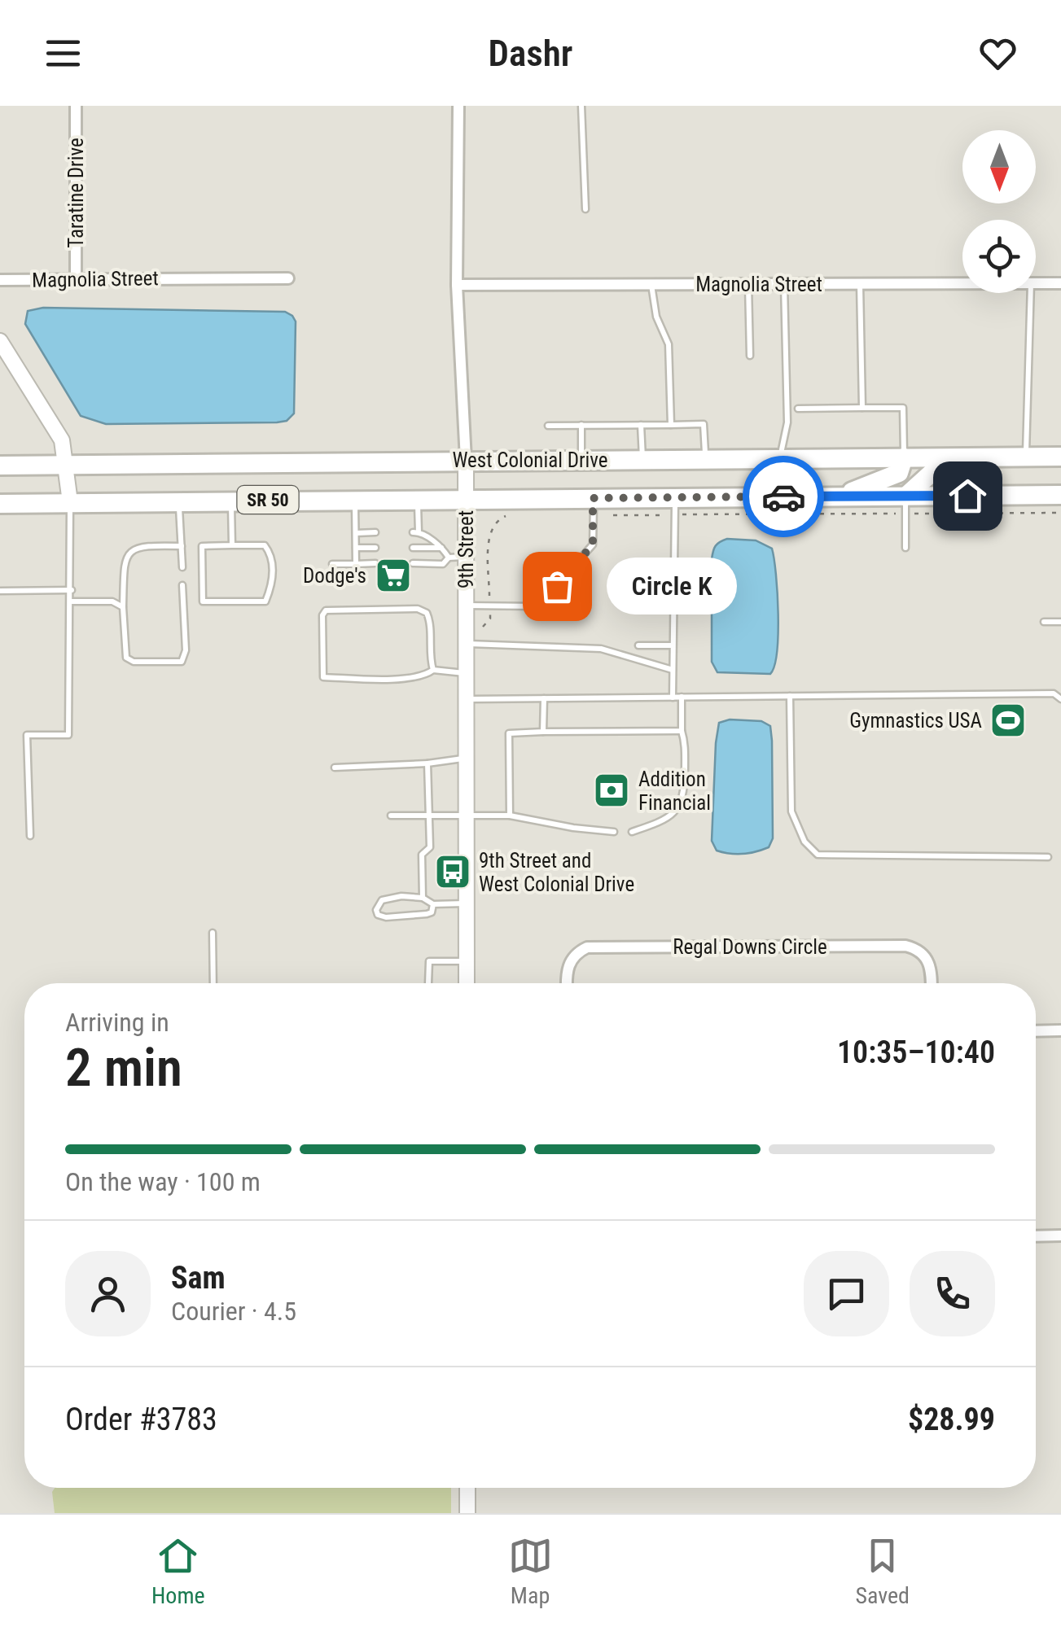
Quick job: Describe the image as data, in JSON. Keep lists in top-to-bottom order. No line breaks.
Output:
{"streets":{"highway":["West Colonial Drive","SR 50"],"street":["Taratine Drive","Magnolia Street","9th Street","Regal Downs Circle"]},"crossings":[["Taratine Drive","Magnolia Street"],["Magnolia Street","9th Street"],["West Colonial Drive","9th Street"]],"places":{"supermarket":["Dodge's"],"other":["Circle K"],"sports":["Gymnastics USA"],"bank":["Addition Financial"],"bus stop":["9th Street and West Colonial Drive"]},"north":"bottom","page":{"header":"Dashr","bubble":"Circle K","heading":["2 min","Arriving in","10:35–10:40"],"panel":["Sam","Courier · 4.5","Order #3783","$28.99"],"bar":"On the way · 100 m","tabs":["Home","Map","Saved"]}}
